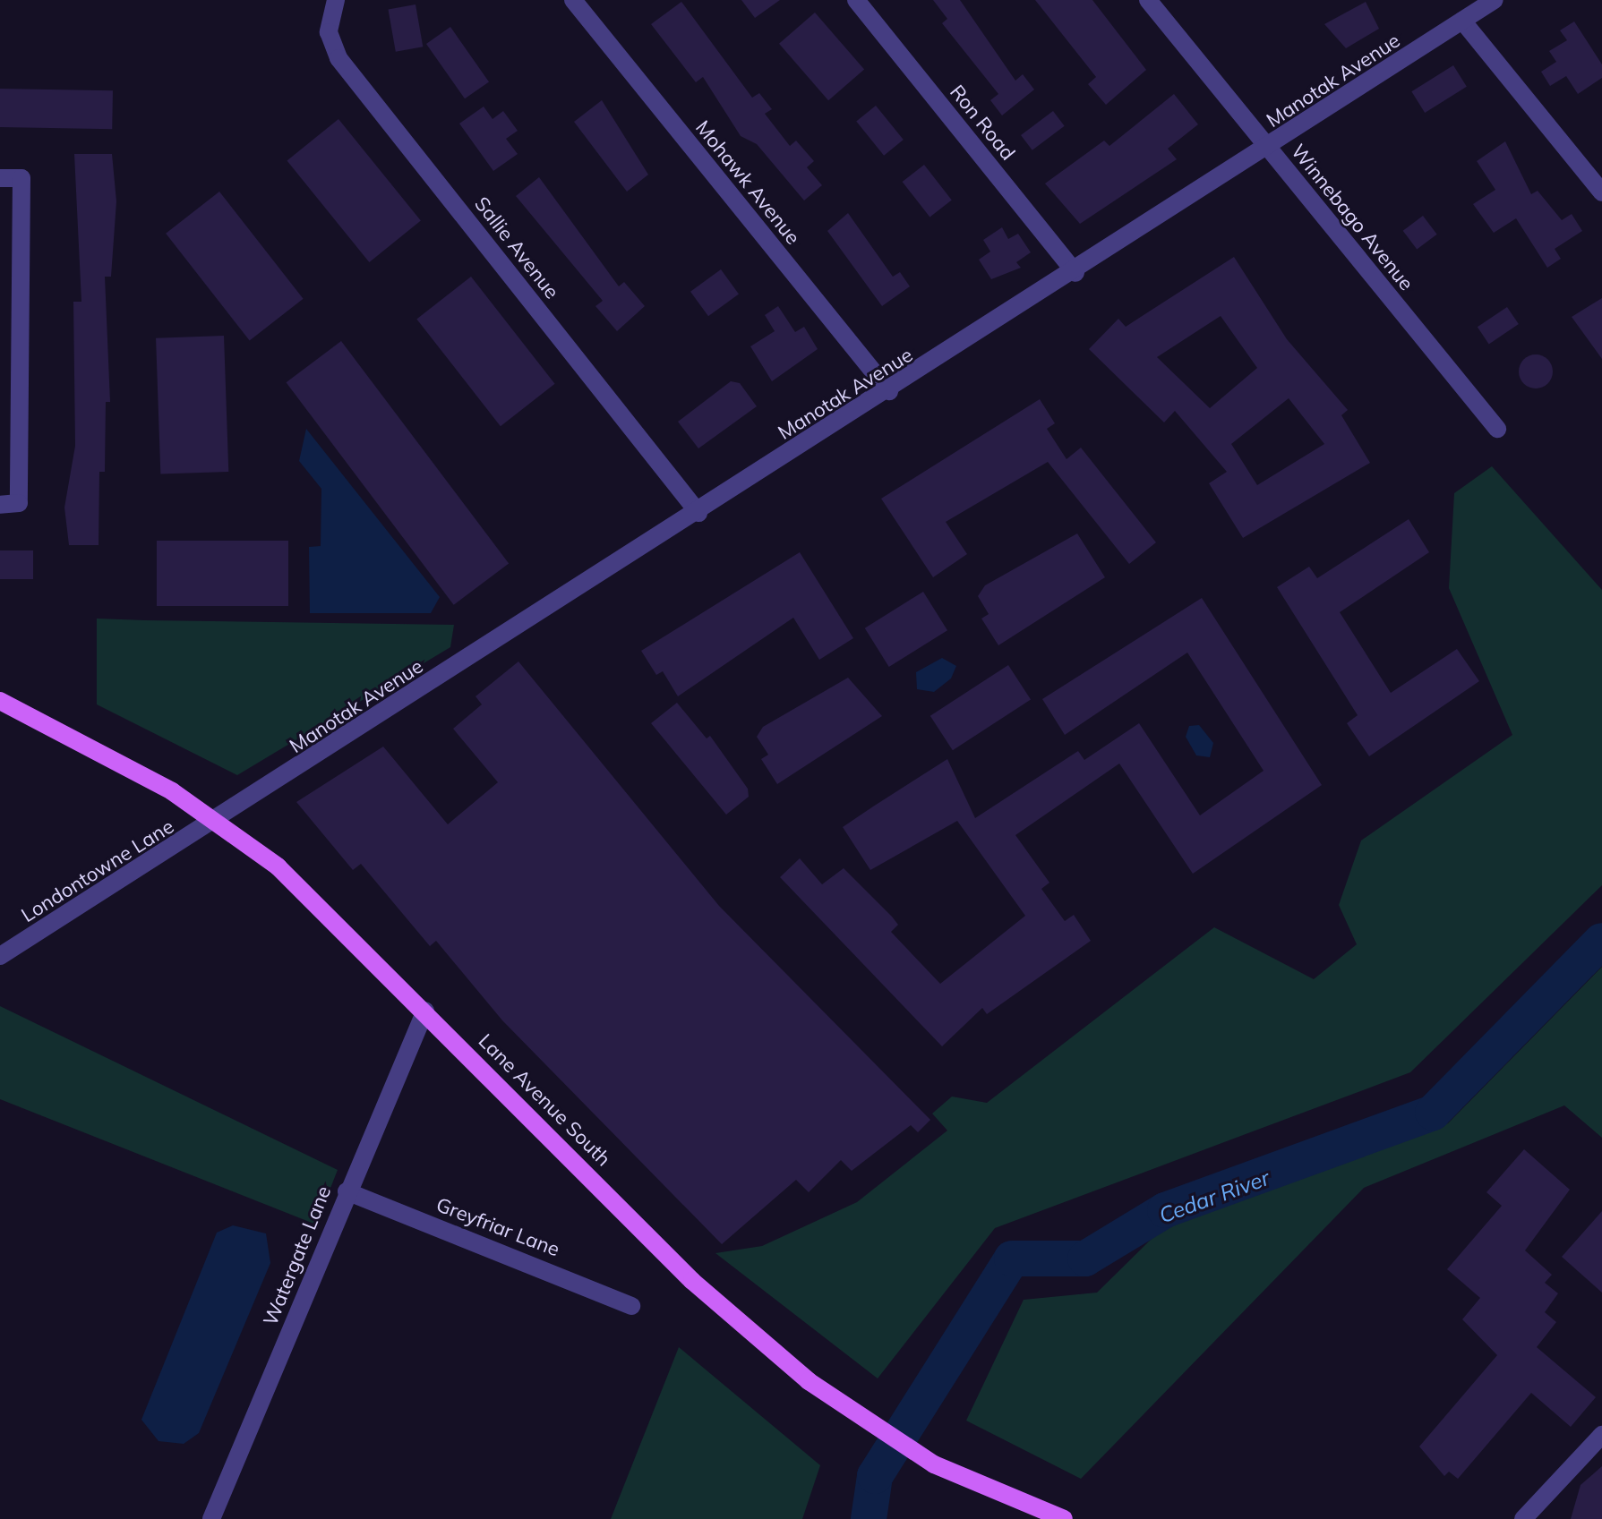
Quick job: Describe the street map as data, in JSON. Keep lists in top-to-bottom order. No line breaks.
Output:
{"streets":{"main road":["Lane Avenue South"],"street":["Manotak Avenue","Ron Road","Mohawk Avenue","Winnebago Avenue","Sallie Avenue","Londontowne Lane","Greyfriar Lane","Watergate Lane"]},"crossings":[["Manotak Avenue","Ron Road"],["Manotak Avenue","Mohawk Avenue"],["Manotak Avenue","Winnebago Avenue"],["Manotak Avenue","Sallie Avenue"],["Manotak Avenue","Londontowne Lane"],["Manotak Avenue","Lane Avenue South"],["Londontowne Lane","Lane Avenue South"],["Lane Avenue South","Watergate Lane"],["Greyfriar Lane","Watergate Lane"]],"water":["Cedar River"]}
